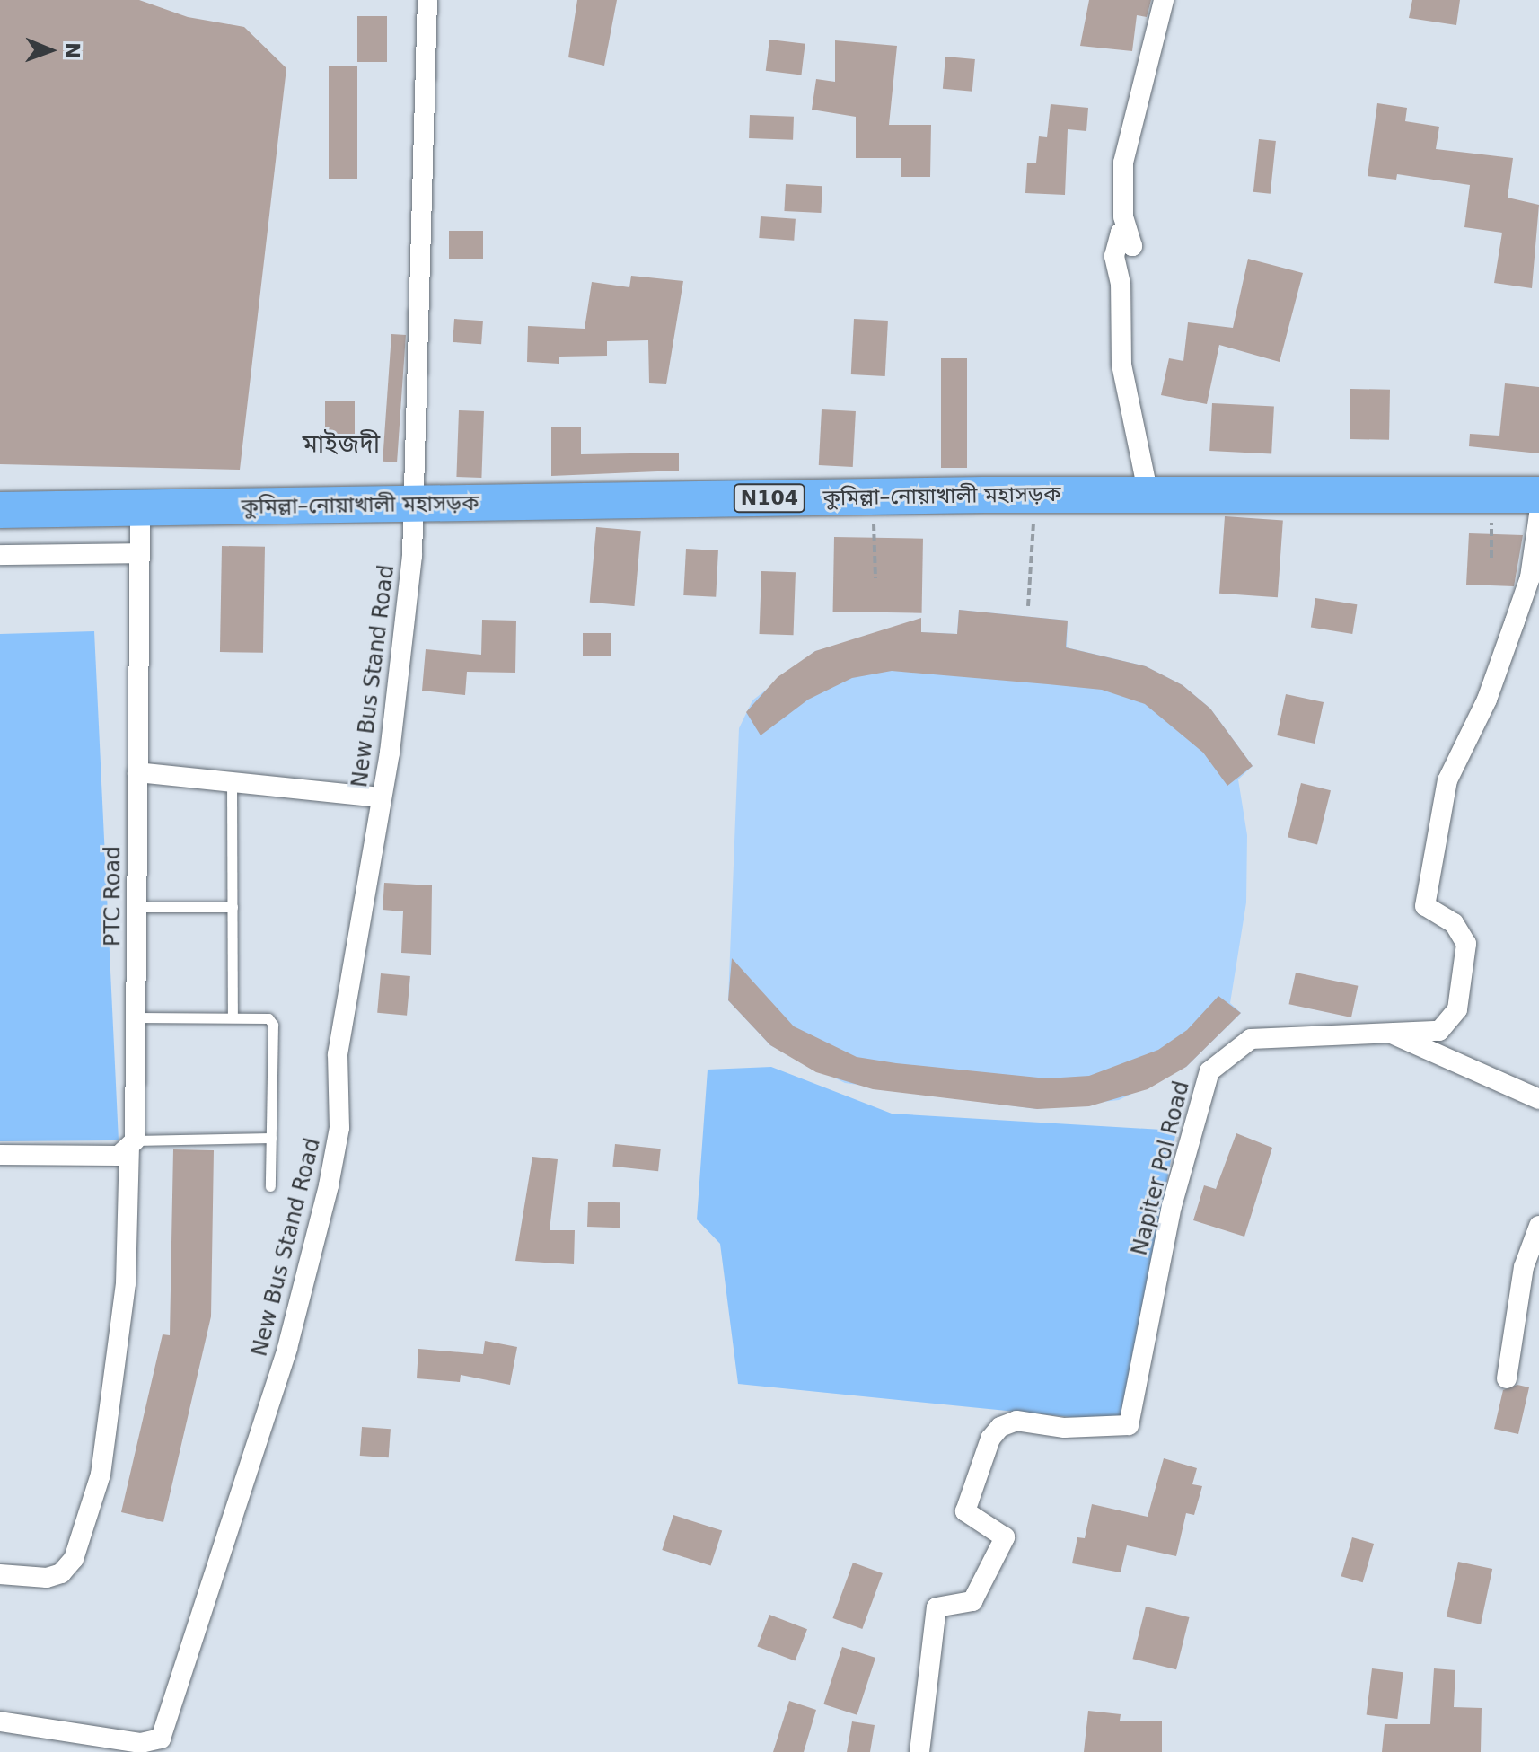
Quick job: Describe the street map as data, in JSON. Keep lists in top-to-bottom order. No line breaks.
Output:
{"streets":{"highway":["কুমিল্লা–নোয়াখালী মহাসড়ক","N104"],"street":["New Bus Stand Road","PTC Road","Napiter Pol Road"]},"crossings":[["কুমিল্লা–নোয়াখালী মহাসড়ক","New Bus Stand Road"],["কুমিল্লা–নোয়াখালী মহাসড়ক","PTC Road"]],"districts":["মাইজদী"],"north":"right"}
